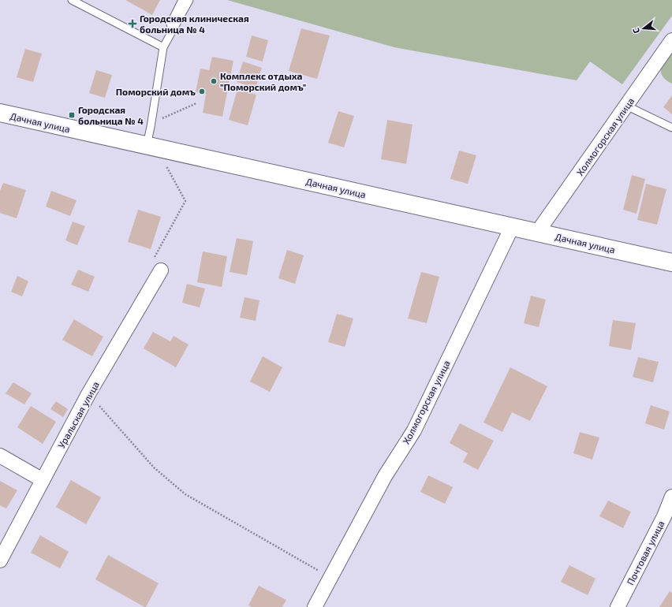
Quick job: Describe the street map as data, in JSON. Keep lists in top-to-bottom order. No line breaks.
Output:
{"streets":{"street":["Дачная улица","Холмогорская улица","Уральская улица","Почтовая улица"]},"crossings":[["Дачная улица","Холмогорская улица"]],"places":{"health":["Городская клиническая больница № 4"],"other":["Комплекс отдыха \"Поморский домъ\"","Поморский домъ"],"transit":["Городская больница № 4"]},"north":"left"}
